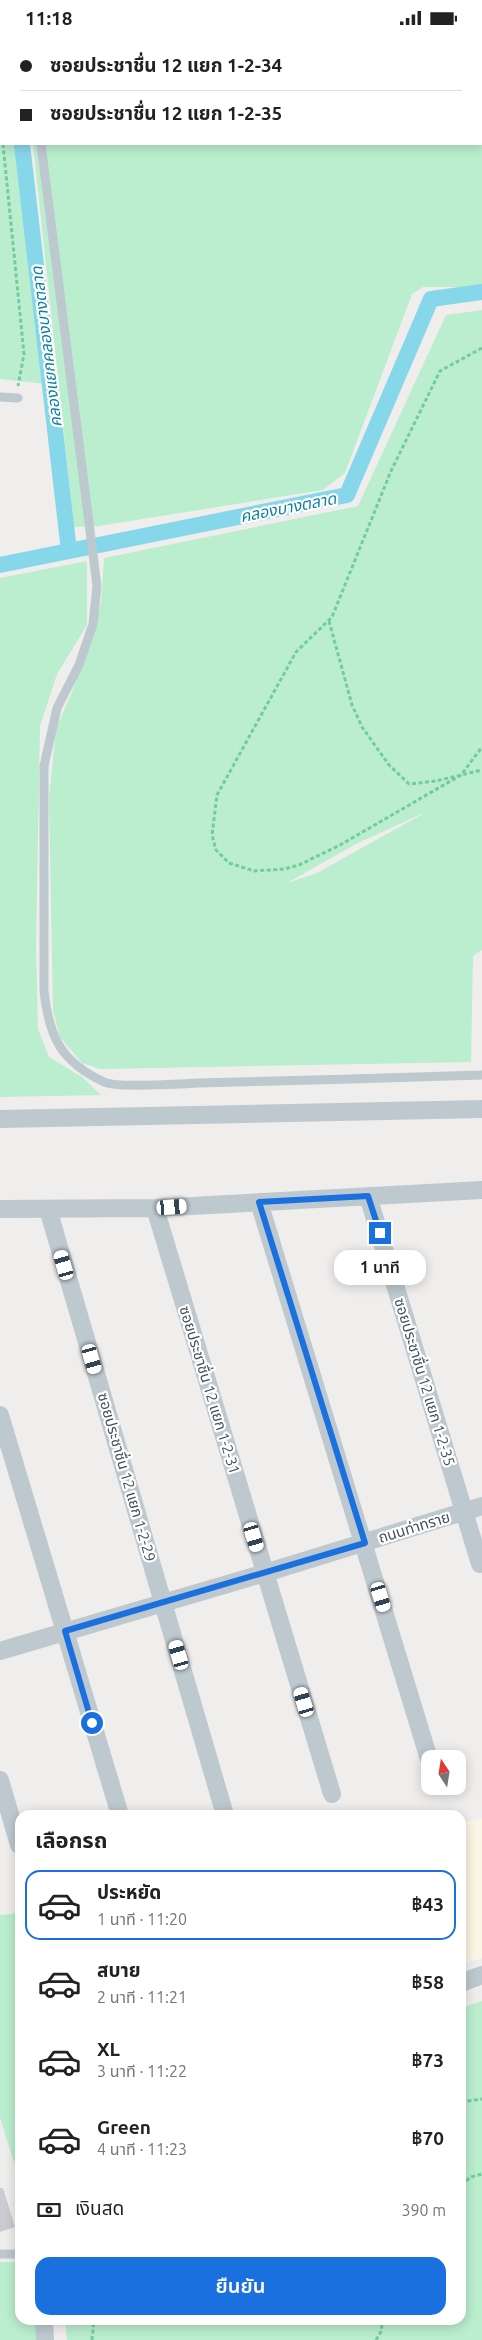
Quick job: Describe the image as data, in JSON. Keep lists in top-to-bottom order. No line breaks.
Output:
{"streets":{"street":["ซอยประชาชื่น 12 แยก 1-2-35","ซอยประชาชื่น 12 แยก 1-2-31","ซอยประชาชื่น 12 แยก 1-2-29","ถนนท่าทราย"]},"crossings":[["ซอยประชาชื่น 12 แยก 1-2-35","ถนนท่าทราย"],["ซอยประชาชื่น 12 แยก 1-2-31","ถนนท่าทราย"],["ซอยประชาชื่น 12 แยก 1-2-29","ถนนท่าทราย"]],"water":["คลองแยกคลองบางตลาด","คลองบางตลาด"],"north":"top","page":{"status":"11:18","banner":["ซอยประชาชื่น 12 แยก 1-2-34","ซอยประชาชื่น 12 แยก 1-2-35"],"bubble":"1 นาที","heading":"เลือกรถ","list":[{"name":"ประหยัด","note":"1 นาที · 11:20","value":"฿43"},{"name":"สบาย","note":"2 นาที · 11:21","value":"฿58"},{"name":"XL","note":"3 นาที · 11:22","value":"฿73"},{"name":"Green","note":"4 นาที · 11:23","value":"฿70"}],"pay":["เงินสด","390 m"],"buttons":"ยืนยัน"}}
